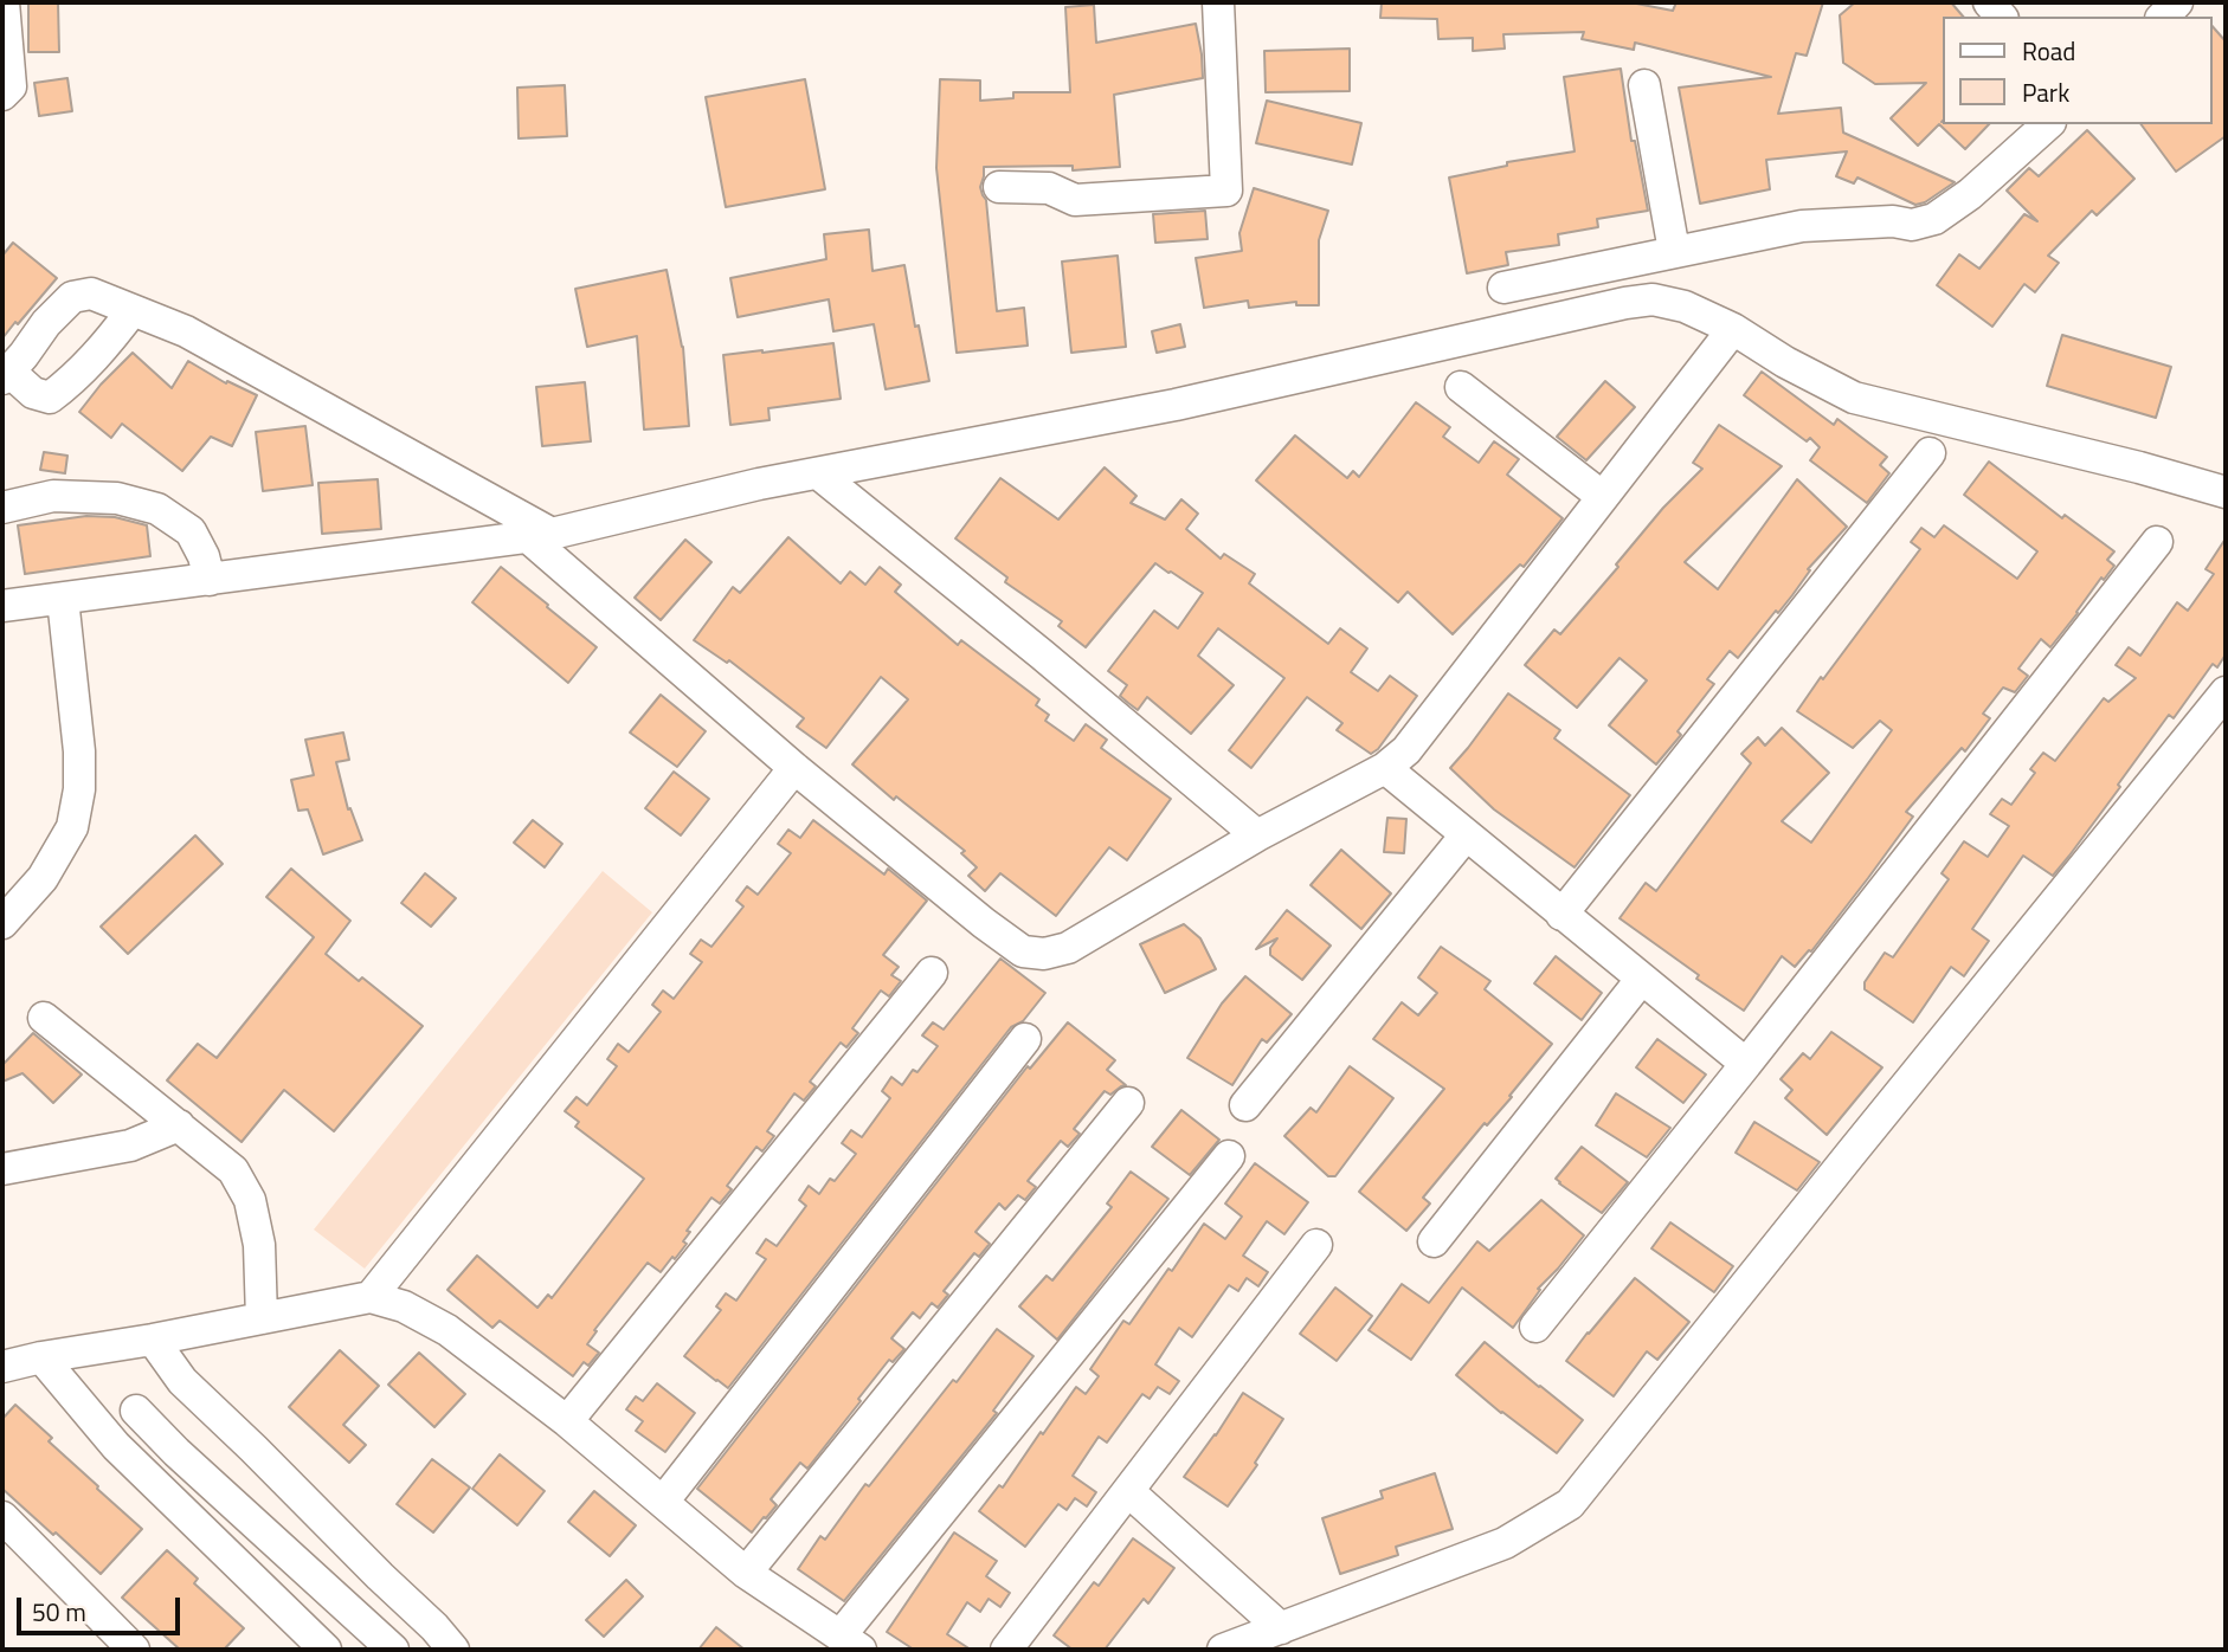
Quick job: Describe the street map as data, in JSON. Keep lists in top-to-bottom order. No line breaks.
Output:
{"legend":["Road","Park"],"scale_bar":"50 m"}
